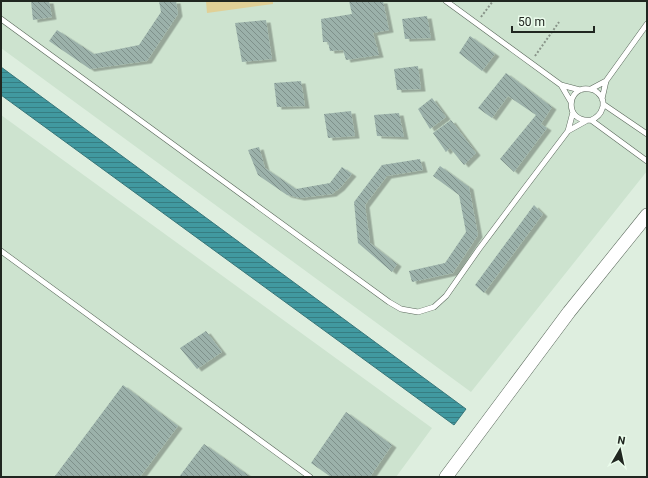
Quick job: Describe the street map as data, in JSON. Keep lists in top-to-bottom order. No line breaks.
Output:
{"scale_bar":"50 m","north":"top"}
